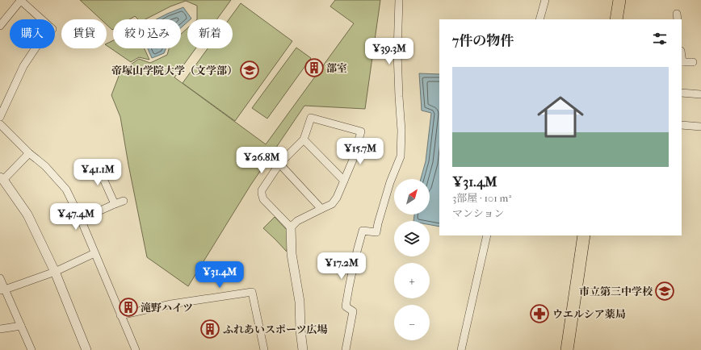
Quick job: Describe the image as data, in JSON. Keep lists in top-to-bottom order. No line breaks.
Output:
{"places":{"building":["部室","滝野ハイツ","ふれあいスポーツ広場"],"school or university":["帝塚山学院大学（文学部）","市立第三中学校"],"pharmacy":["ウエルシア薬局"]},"north":"top right","page":{"chip":["購入","賃貸","絞り込み","新着"],"heading":"7件の物件","price":["¥39.3M","¥15.7M","¥26.8M","¥41.1M","¥47.4M","¥17.2M","¥31.4M"],"list":[{"name":"¥31.4M","note":"3部屋 · 101 m² · マンション"}],"map_buttons":["+","−"]}}
